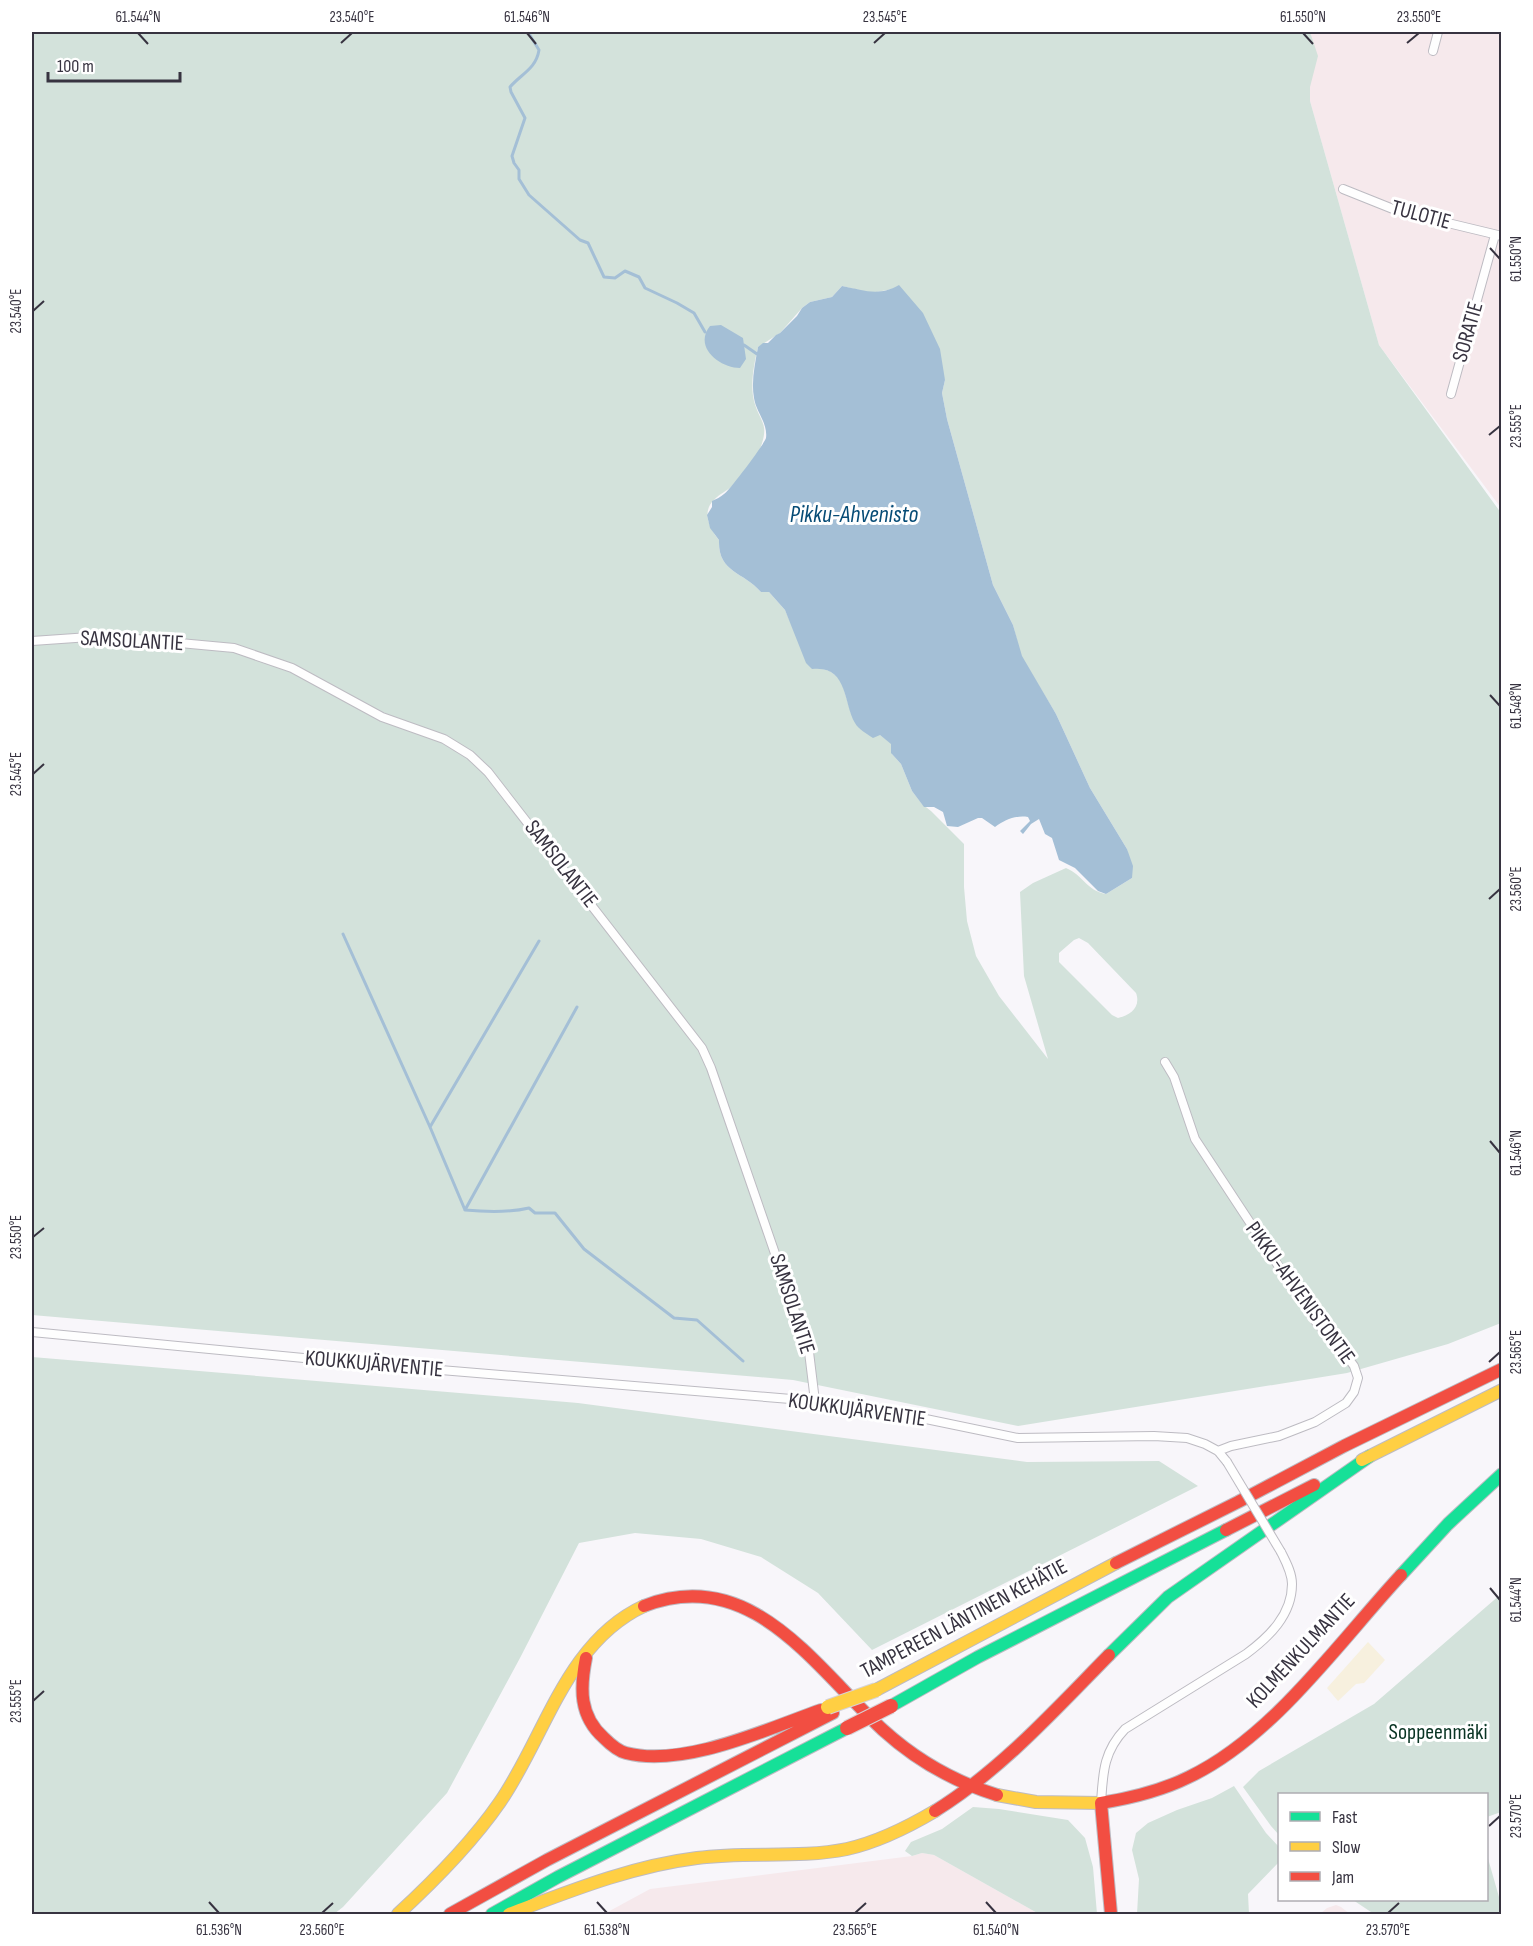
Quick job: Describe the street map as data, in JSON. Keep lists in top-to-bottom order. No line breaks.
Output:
{"streets":{"main road":["TAMPEREEN LÄNTINEN KEHÄTIE","KOLMENKULMANTIE"],"street":["TULOTIE","SORATIE","SAMSOLANTIE","PIKKU-AHVENISTONTIE","KOUKKUJÄRVENTIE"]},"crossings":[["TULOTIE","SORATIE"],["SAMSOLANTIE","KOUKKUJÄRVENTIE"],["PIKKU-AHVENISTONTIE","KOUKKUJÄRVENTIE"],["KOUKKUJÄRVENTIE","KOLMENKULMANTIE"]],"water":["Pikku-Ahvenisto"],"parks":["Soppeenmäki"],"legend":["Fast","Slow","Jam"],"scale_bar":"100 m","coordinates":["61.544°N","23.540°E","61.546°N","23.545°E","61.550°N","23.550°E","23.555°E","61.548°N","23.560°E","23.565°E","23.570°E","61.536°N","61.538°N","61.540°N"]}
